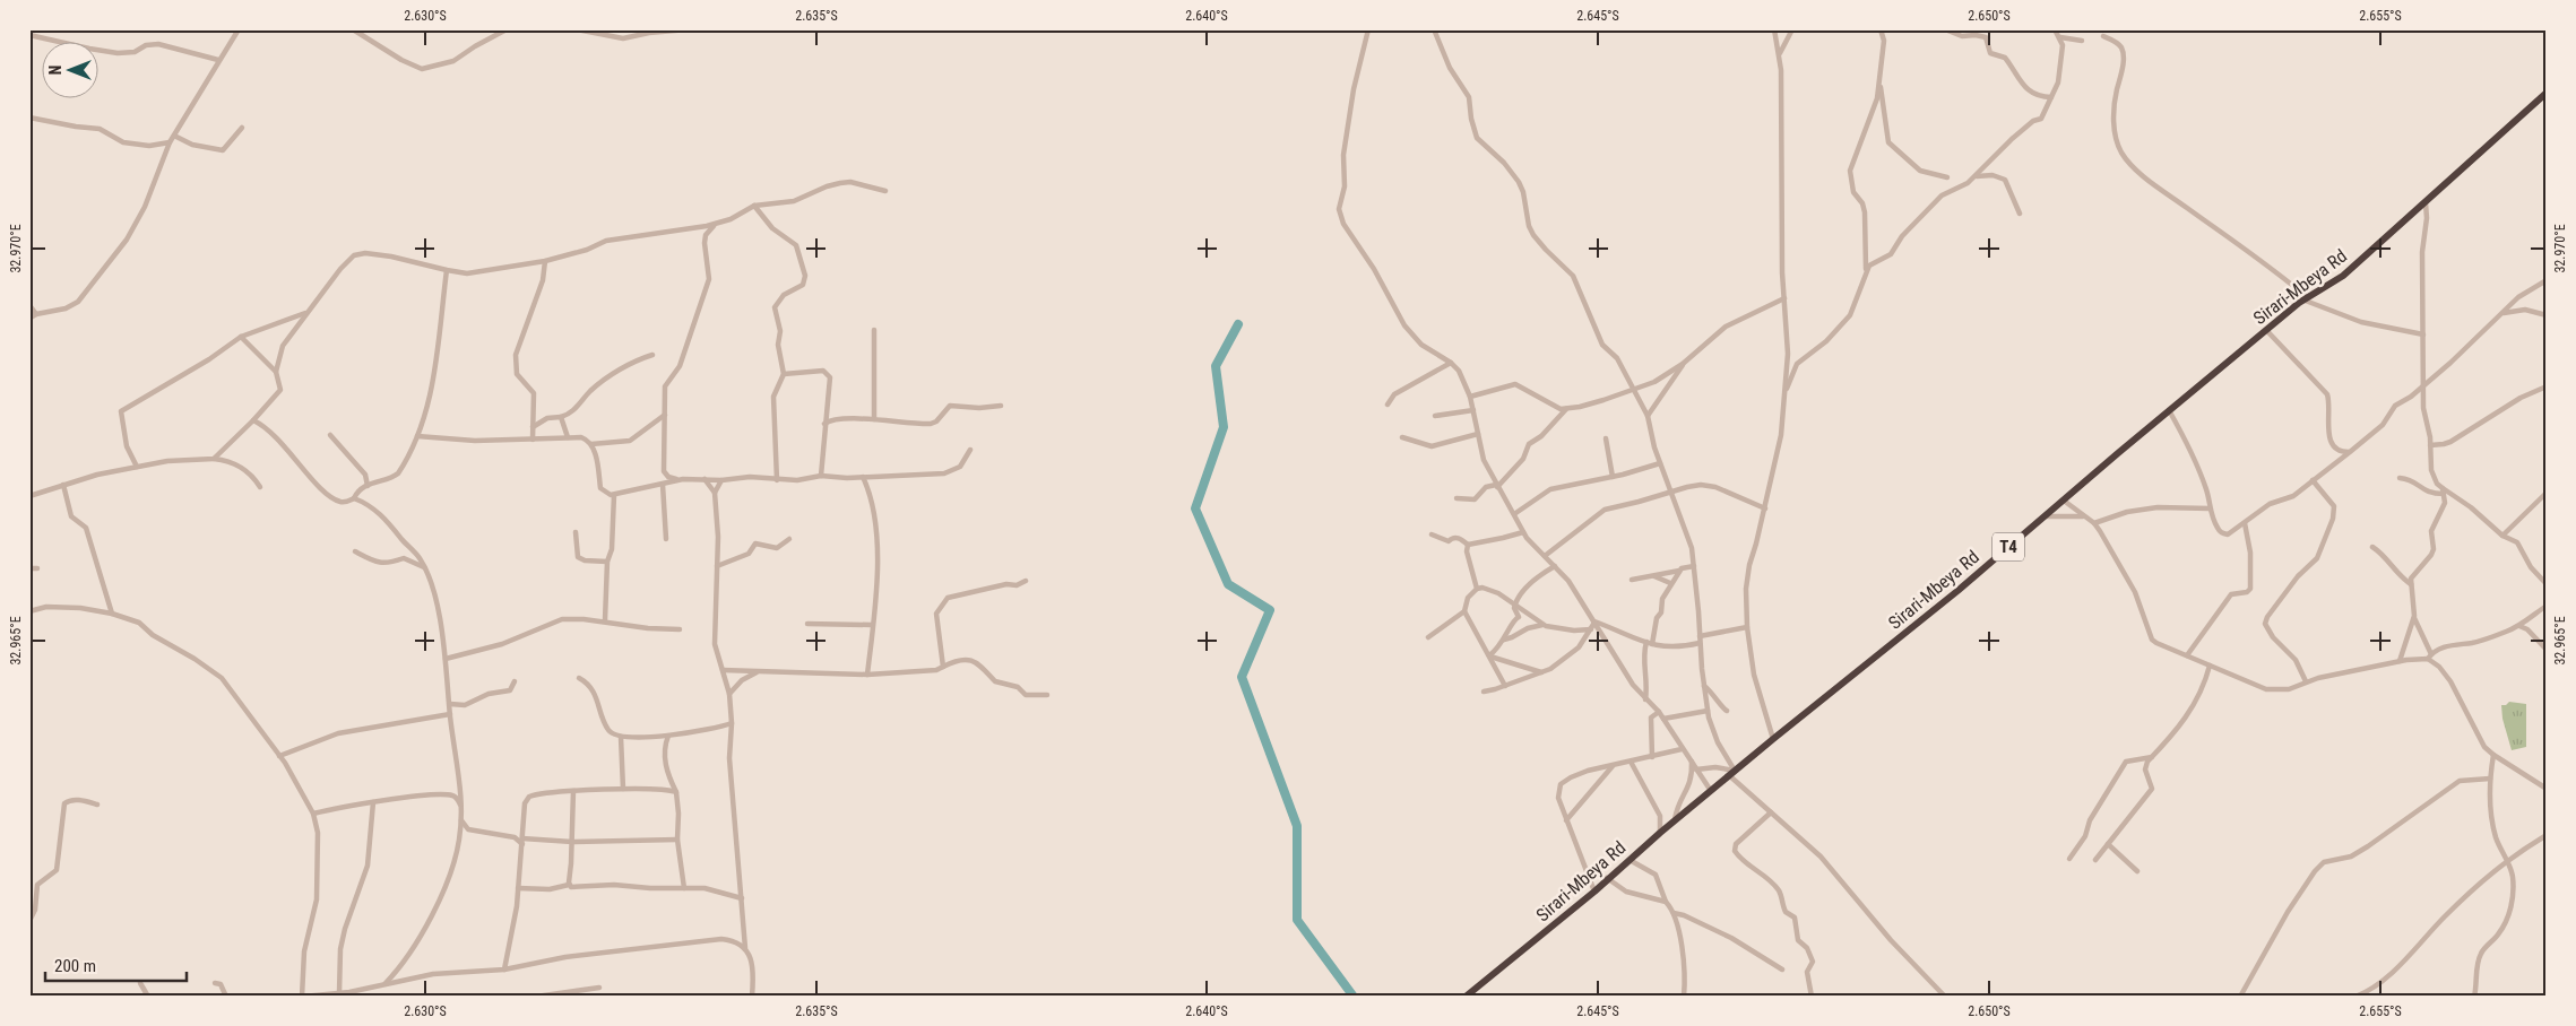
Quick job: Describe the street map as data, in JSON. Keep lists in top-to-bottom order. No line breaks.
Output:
{"streets":{"highway":["Sirari-Mbeya Rd","T4"]},"scale_bar":"200 m","north":"left","coordinates":["2.630°S","2.635°S","2.640°S","2.645°S","2.650°S","2.655°S","32.970°E","32.965°E"]}
